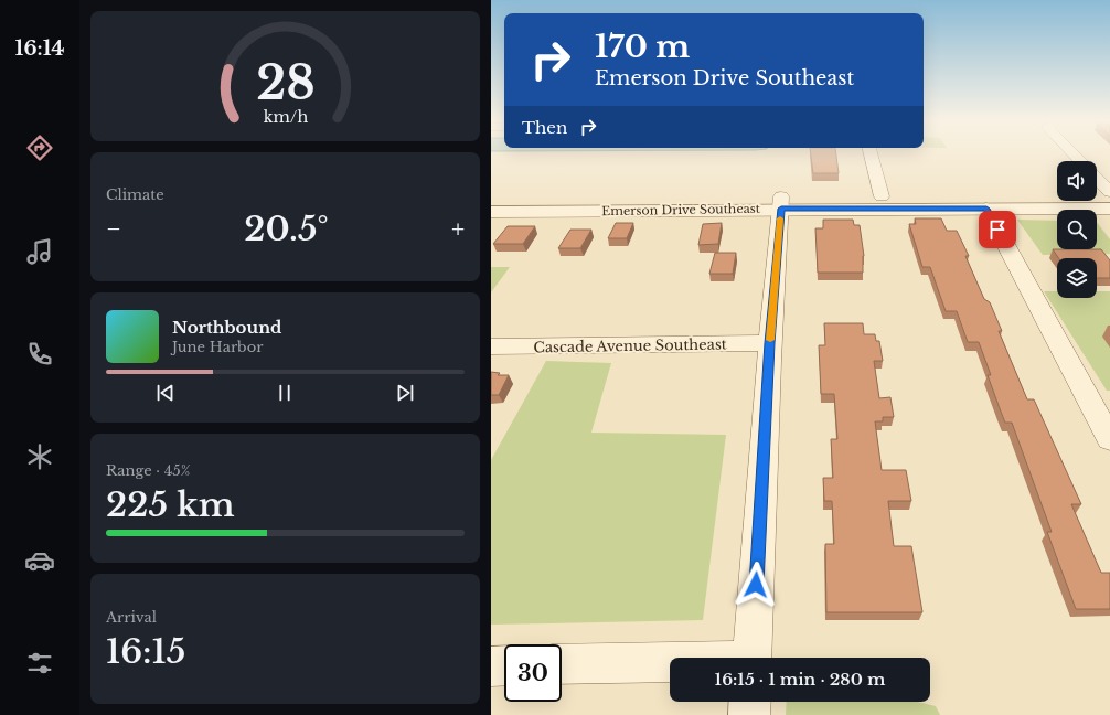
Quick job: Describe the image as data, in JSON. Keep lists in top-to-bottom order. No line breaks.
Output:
{"streets":{"street":["Emerson Drive Southeast","Cascade Avenue Southeast"]},"page":{"tabs":"16:14","turn":["170 m","Emerson Drive Southeast"],"then":"Then","tile":["Climate",["Range · 45%","225 km"],["Arrival","16:15"]],"heat":["−","20.5°","+"],"song":["Northbound","June Harbor"],"limit":"30","trip":"16:15 · 1 min · 280 m","gauge":["28","km/h"]}}
